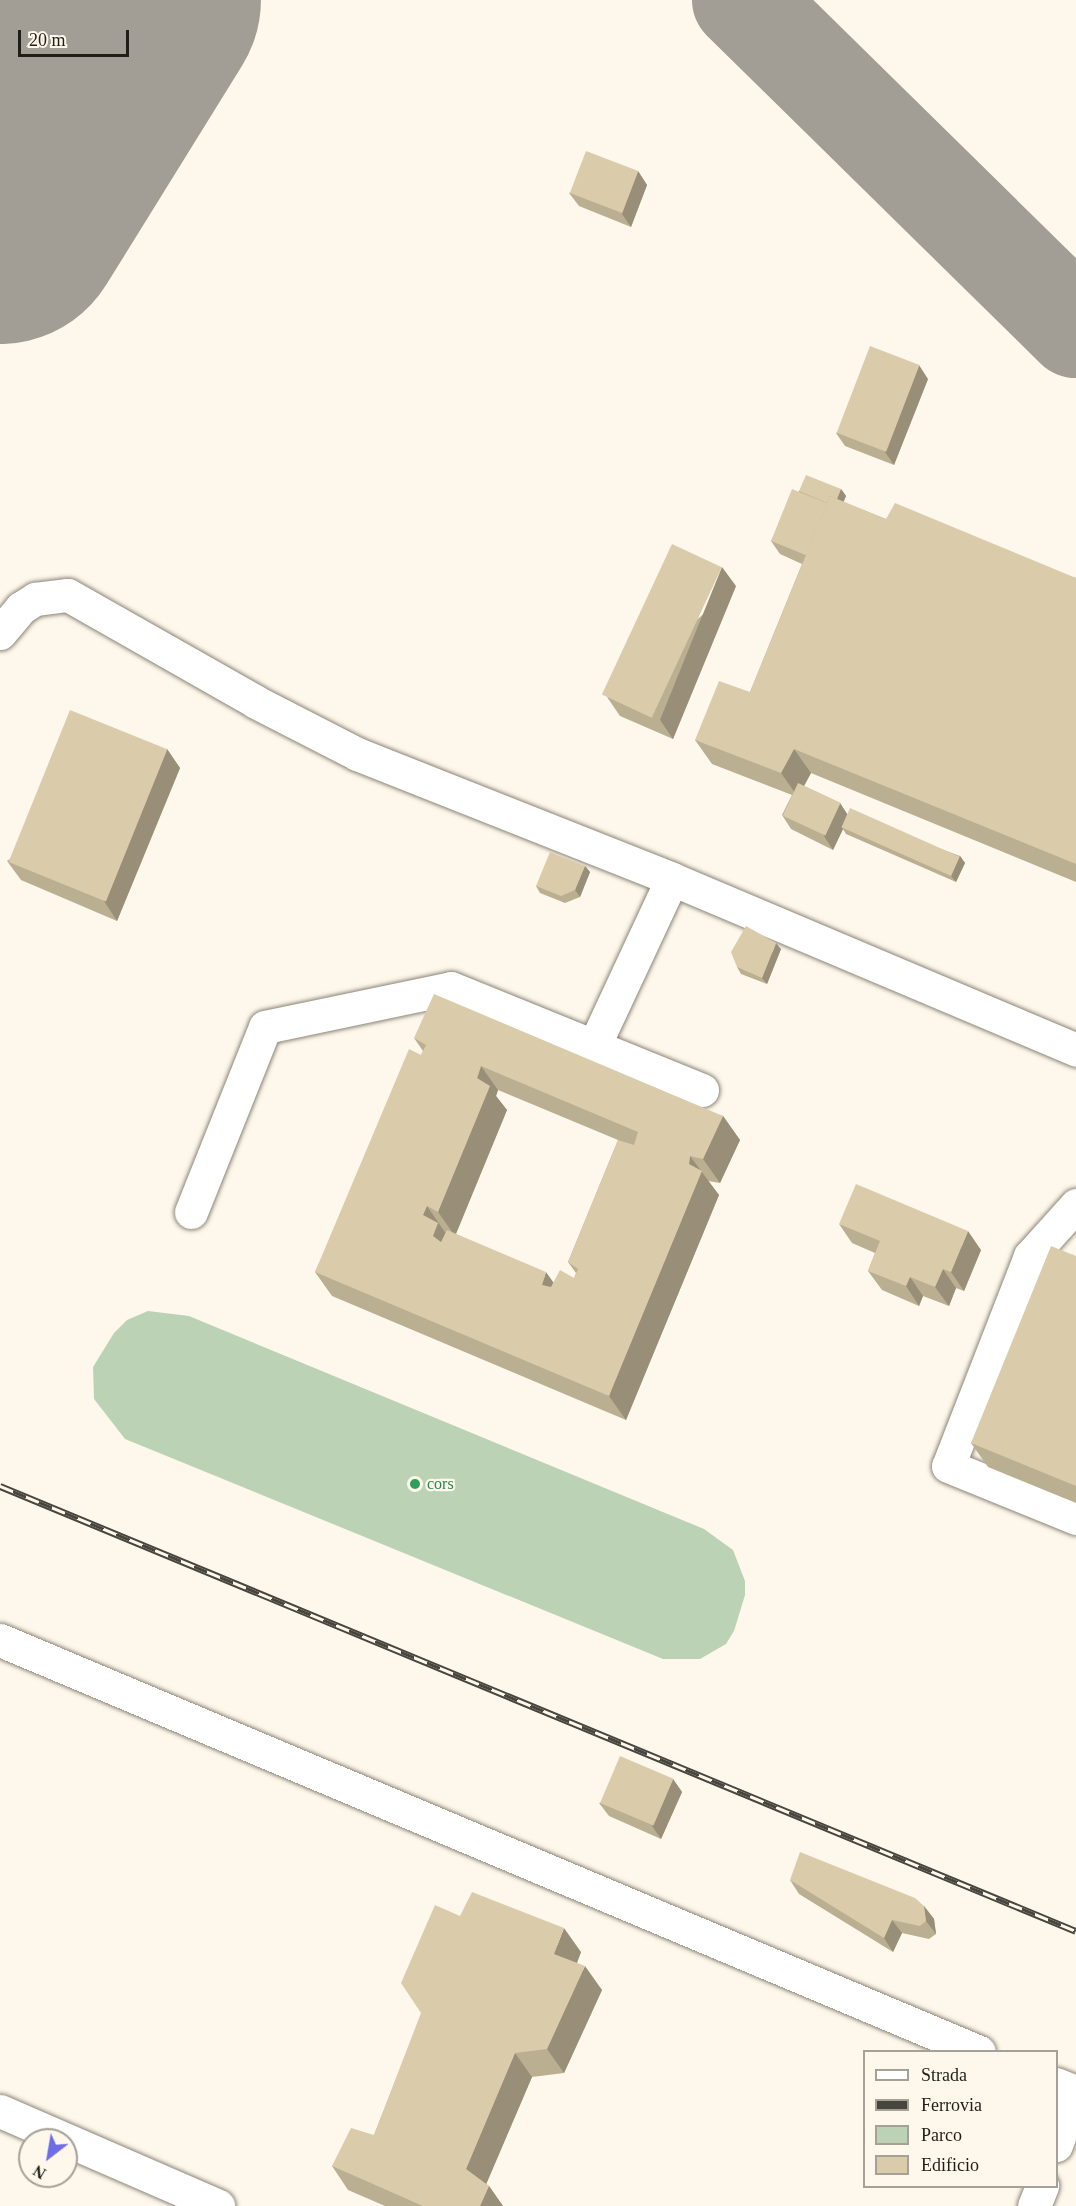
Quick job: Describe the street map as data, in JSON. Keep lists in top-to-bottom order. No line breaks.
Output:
{"places":["cors"],"legend":["Strada","Ferrovia","Parco","Edificio"],"scale_bar":"20 m","north":"bottom left"}
